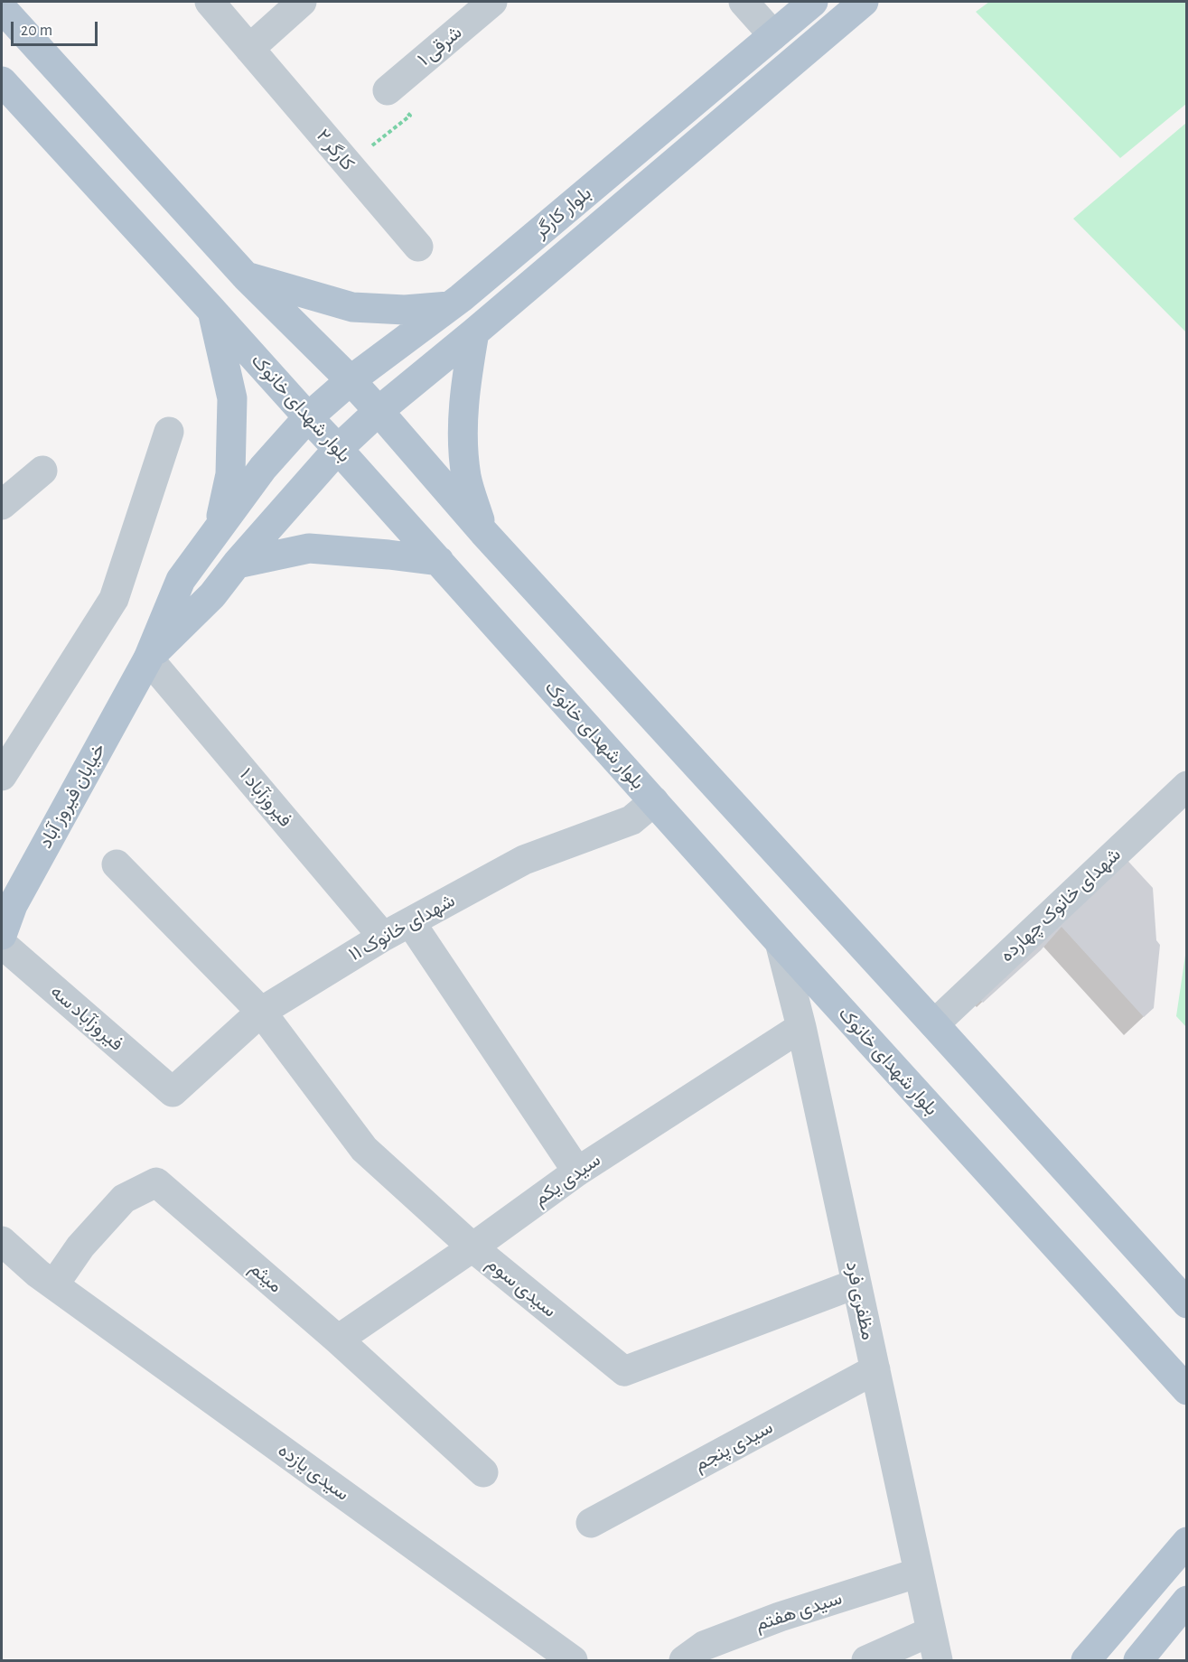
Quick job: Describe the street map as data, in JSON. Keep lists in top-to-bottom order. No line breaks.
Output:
{"streets":{"main road":["بلوار کارگر","بلوار شهدای خانوک","خیابان فیروز آباد"],"street":["شرقی ۱","کارگر ۲","فیروزآباد ۱","شهدای خانوک چهارده","شهدای خانوک ۱۱","فیروزآباد سه","سیدی یکم","میثم","سیدی سوم","مظفری فرد","سیدی پنجم","سیدی یازده","سیدی هفتم"]},"crossings":[["بلوار کارگر","بلوار شهدای خانوک"],["بلوار کارگر","خیابان فیروز آباد"],["بلوار کارگر","فیروزآباد ۱"],["بلوار شهدای خانوک","شهدای خانوک ۱۱"],["بلوار شهدای خانوک","مظفری فرد"],["خیابان فیروز آباد","فیروزآباد ۱"],["فیروزآباد ۱","شهدای خانوک ۱۱"],["شهدای خانوک ۱۱","فیروزآباد سه"],["شهدای خانوک ۱۱","سیدی سوم"],["سیدی یکم","میثم"],["سیدی یکم","سیدی سوم"],["سیدی یکم","مظفری فرد"],["میثم","سیدی یازده"],["سیدی سوم","مظفری فرد"],["مظفری فرد","سیدی پنجم"],["مظفری فرد","سیدی هفتم"]],"scale_bar":"20 m"}
